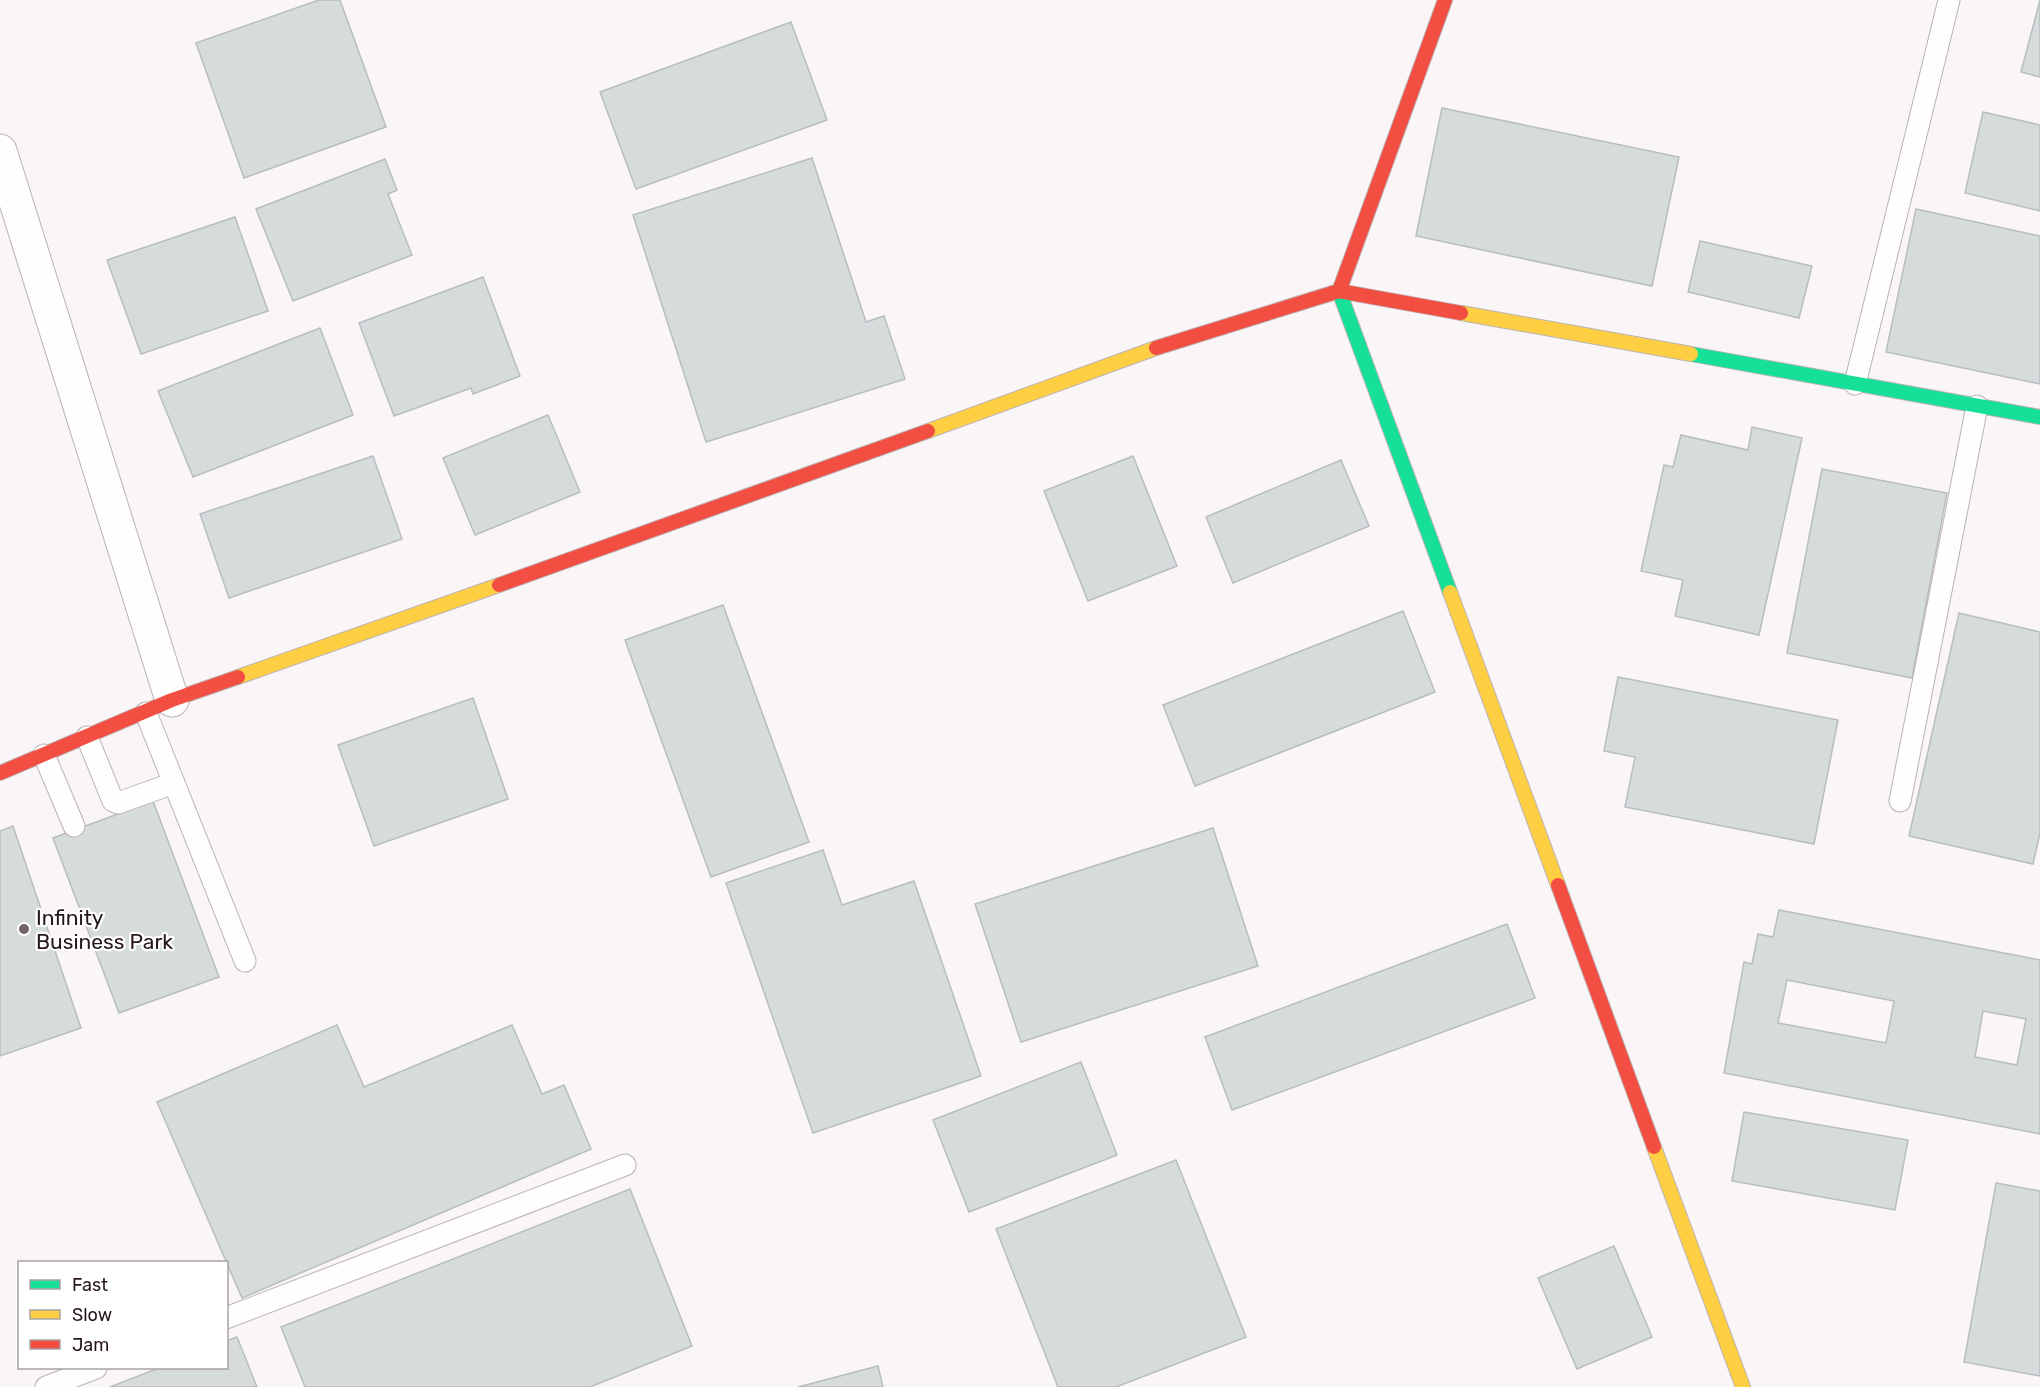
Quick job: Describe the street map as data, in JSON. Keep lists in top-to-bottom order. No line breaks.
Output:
{"places":["Infinity Business Park"],"legend":["Fast","Slow","Jam"]}
